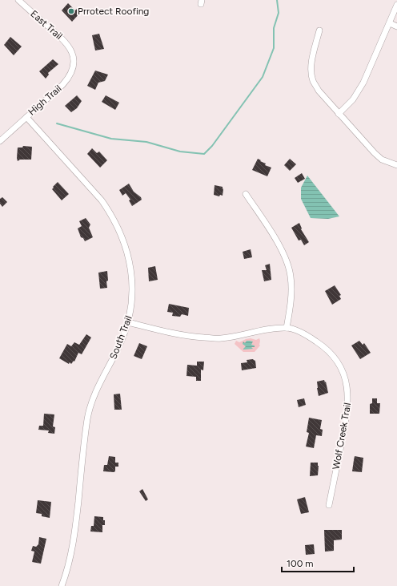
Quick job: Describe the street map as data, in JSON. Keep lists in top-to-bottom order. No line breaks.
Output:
{"streets":{"street":["East Trail","High Trail","South Trail","Wolf Creek Trail"]},"crossings":[["East Trail","High Trail"],["High Trail","South Trail"],["South Trail","Wolf Creek Trail"]],"places":["Prrotect Roofing"],"scale_bar":"100 m"}
